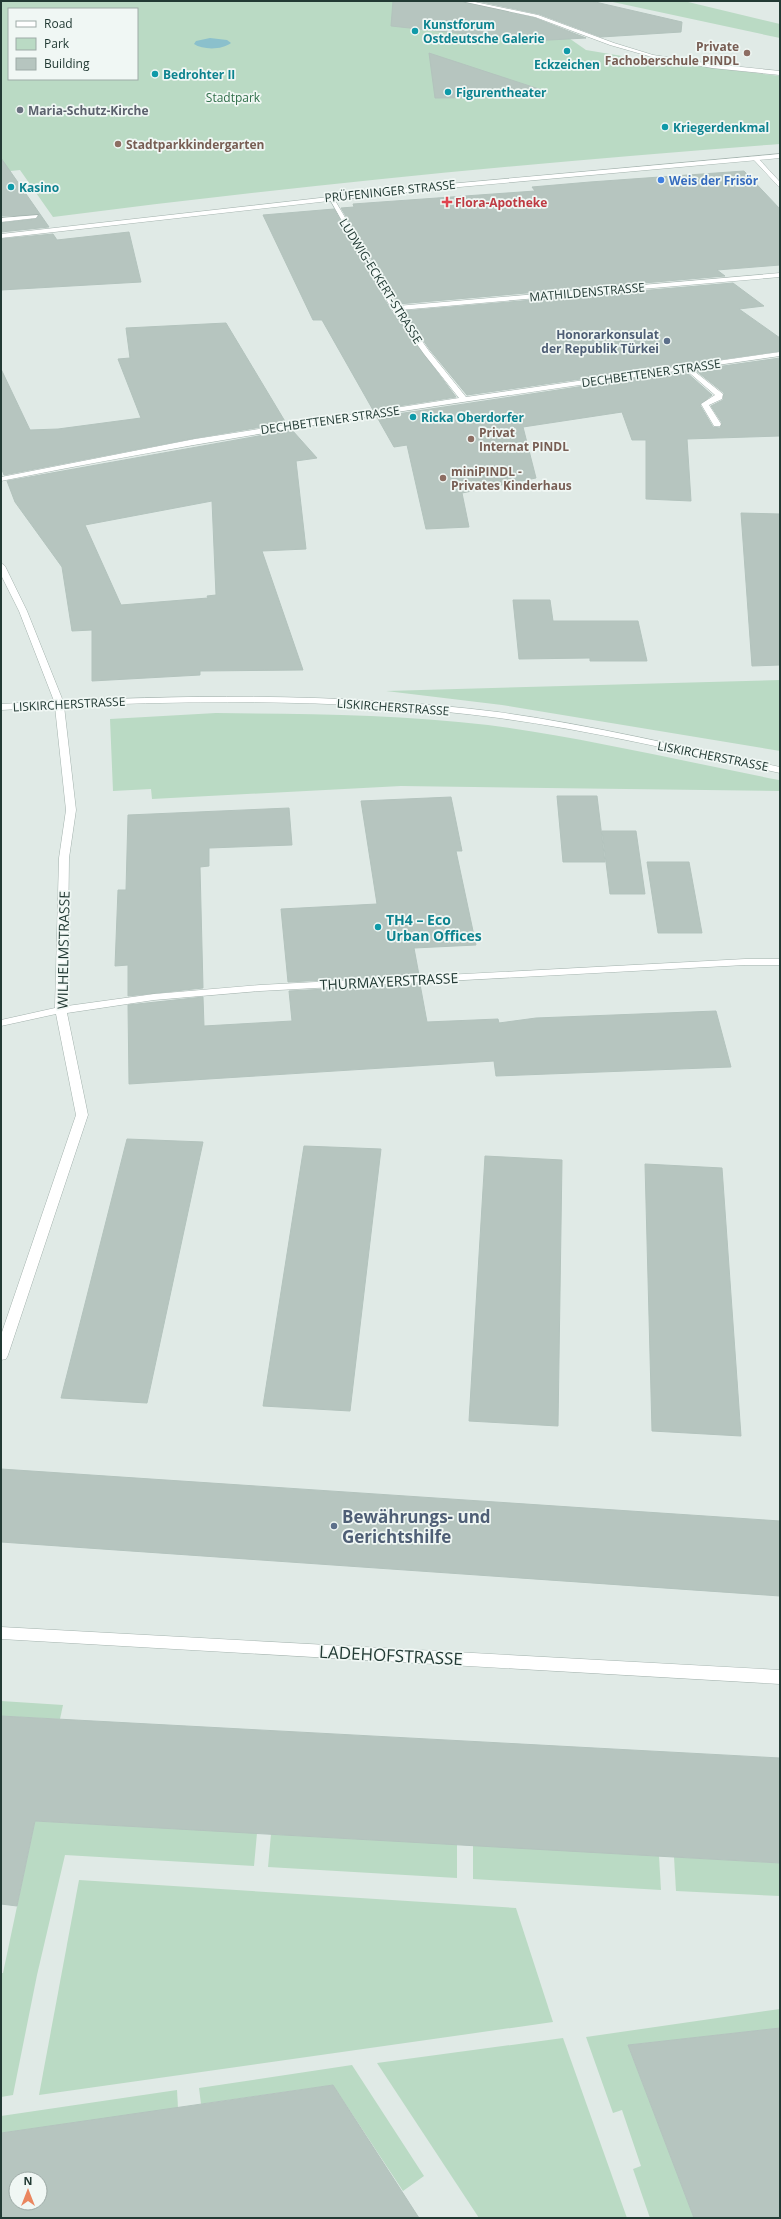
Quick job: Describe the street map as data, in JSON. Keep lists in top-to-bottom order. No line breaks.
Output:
{"streets":{"street":["PRÜFENINGER STRASSE","LUDWIG-ECKERT-STRASSE","MATHILDENSTRASSE","DECHBETTENER STRASSE","LISKIRCHERSTRASSE","WILHELMSTRASSE","THURMAYERSTRASSE","LADEHOFSTRASSE"]},"crossings":[["PRÜFENINGER STRASSE","LUDWIG-ECKERT-STRASSE"],["LUDWIG-ECKERT-STRASSE","MATHILDENSTRASSE"],["LUDWIG-ECKERT-STRASSE","DECHBETTENER STRASSE"],["LISKIRCHERSTRASSE","WILHELMSTRASSE"],["WILHELMSTRASSE","THURMAYERSTRASSE"]],"parks":["Stadtpark"],"places":{"other":["Kunstforum Ostdeutsche Galerie","Eckzeichen","Private Fachoberschule PINDL","Bedrohter II","Figurentheater","Maria-Schutz-Kirche","Kriegerdenkmal","Stadtparkkindergarten","Weis der Frisör","Kasino","Honorarkonsulat der Republik Türkei","Ricka Oberdorfer","Privat Internat PINDL","miniPINDL - Privates Kinderhaus","TH4 – Eco Urban Offices","Bewährungs- und Gerichtshilfe"],"health":["Flora-Apotheke"]},"legend":["Road","Park","Building"],"north":"top"}
